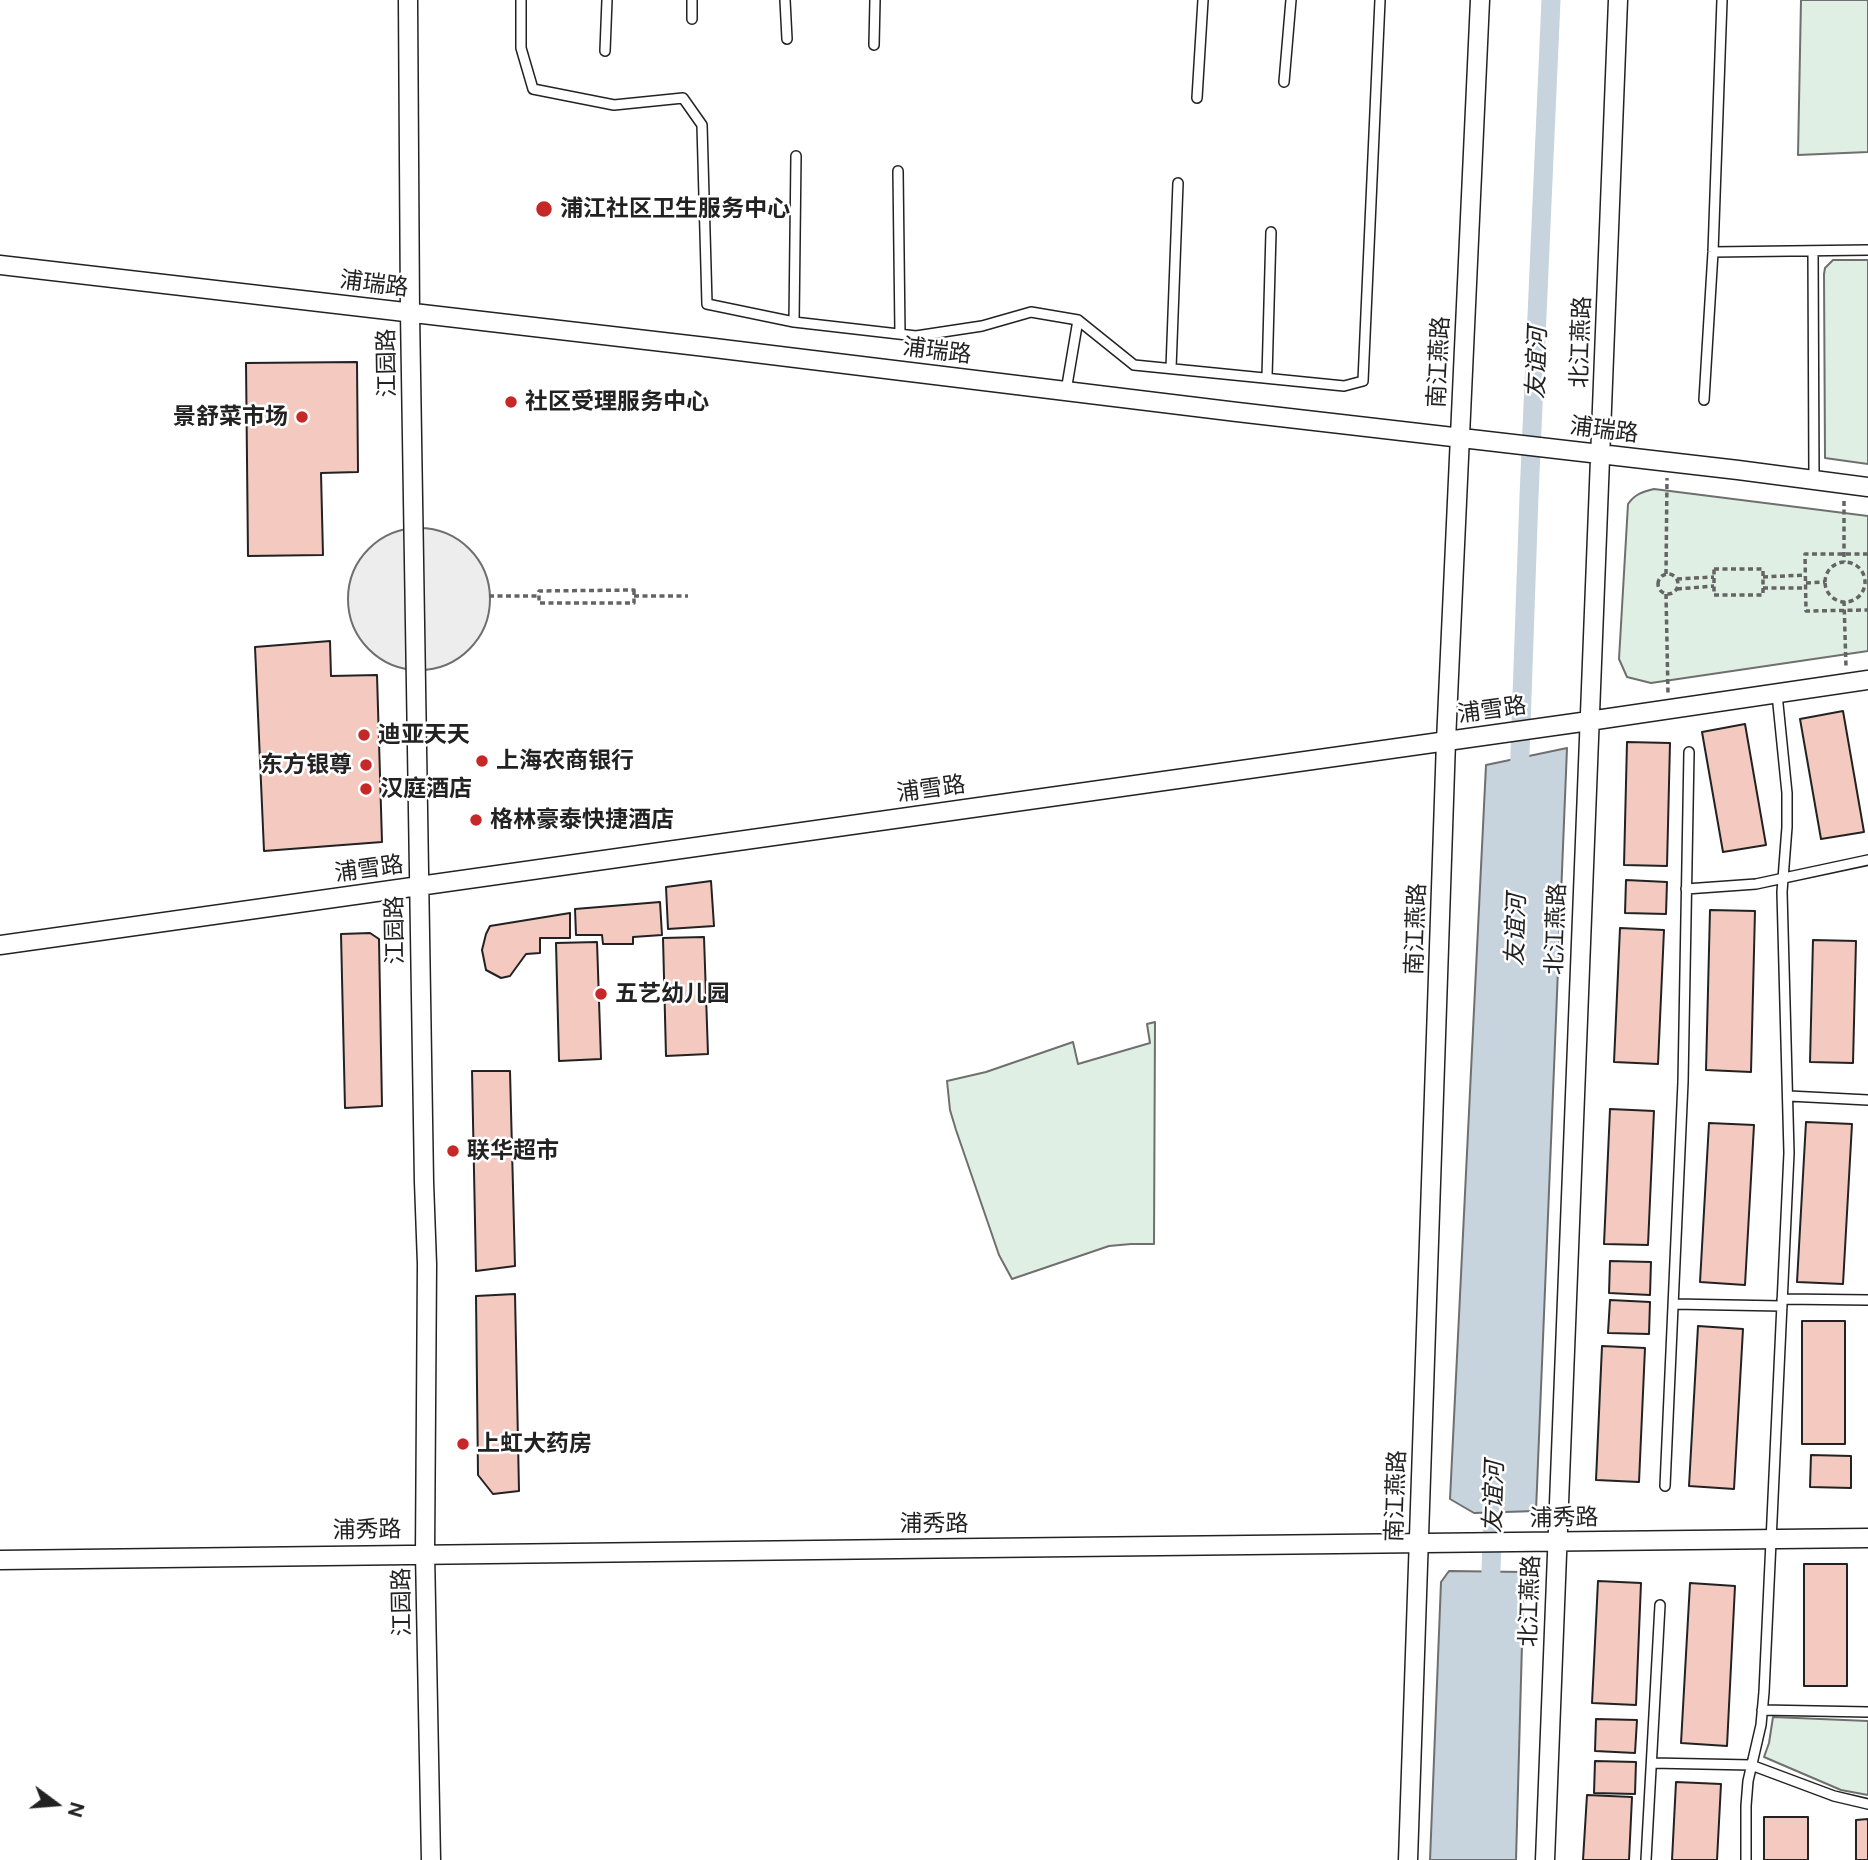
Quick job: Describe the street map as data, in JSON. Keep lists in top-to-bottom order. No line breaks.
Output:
{"streets":{"street":["浦瑞路","北江燕路","南江燕路","江园路","浦雪路","浦秀路"]},"crossings":[["浦瑞路","北江燕路"],["浦瑞路","南江燕路"],["浦瑞路","江园路"],["北江燕路","浦雪路"],["北江燕路","浦秀路"],["南江燕路","浦雪路"],["南江燕路","浦秀路"],["江园路","浦雪路"],["江园路","浦秀路"]],"water":["友谊河"],"places":["浦江社区卫生服务中心","社区受理服务中心","景舒菜市场","迪亚天天","上海农商银行","东方银尊","汉庭酒店","格林豪泰快捷酒店","五艺幼儿园","联华超市","上虹大药房"],"north":"right"}
